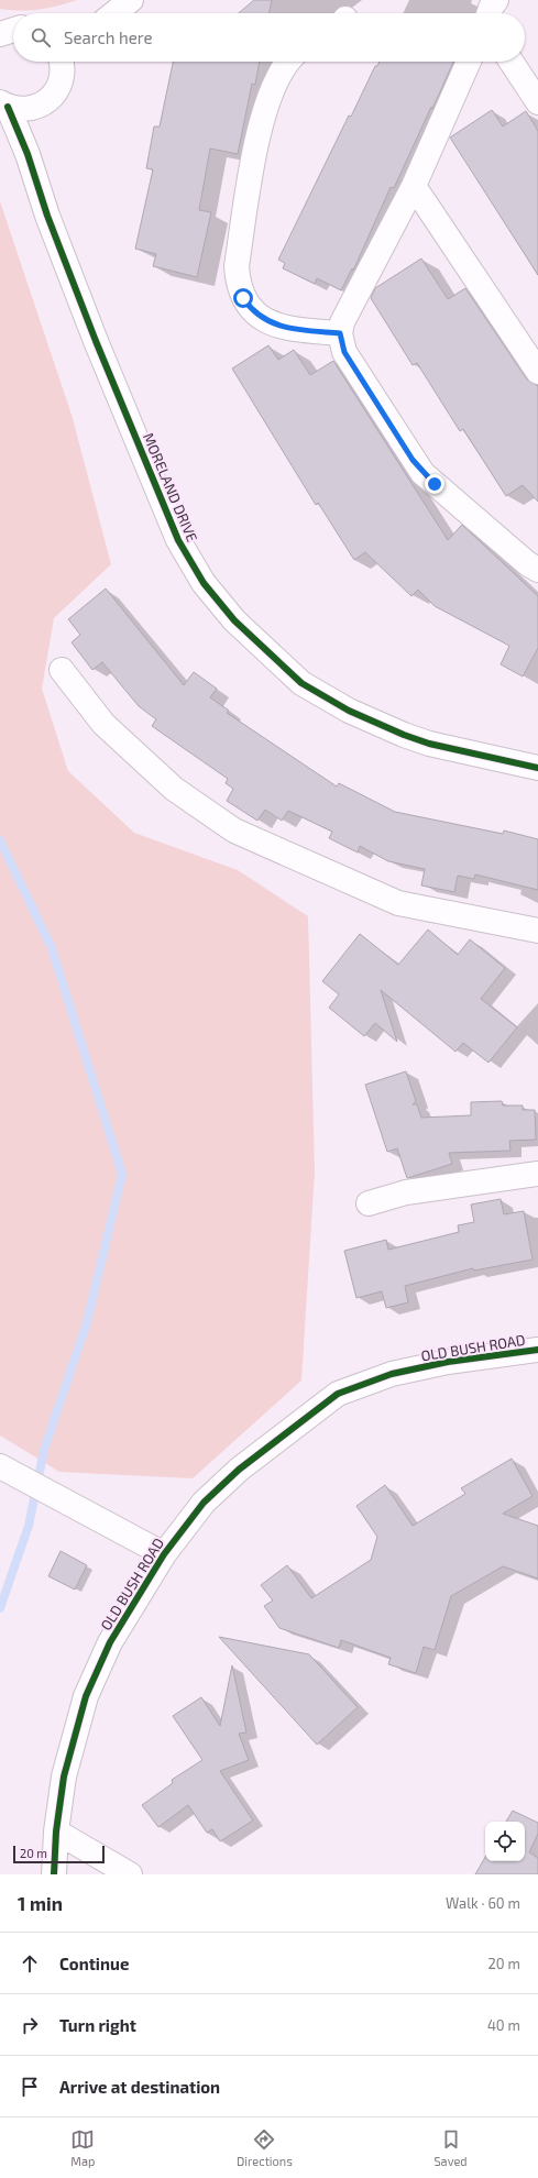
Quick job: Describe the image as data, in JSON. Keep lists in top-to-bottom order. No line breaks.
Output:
{"streets":{"street":["MORELAND DRIVE","OLD BUSH ROAD"]},"scale_bar":"20 m","page":{"search":"Search here","scale":"20 m","heading":["1 min","Walk · 60 m"],"list":[["Continue","20 m"],["Turn right","40 m"],"Arrive at destination"],"nav":["Map","Directions","Saved"]}}
